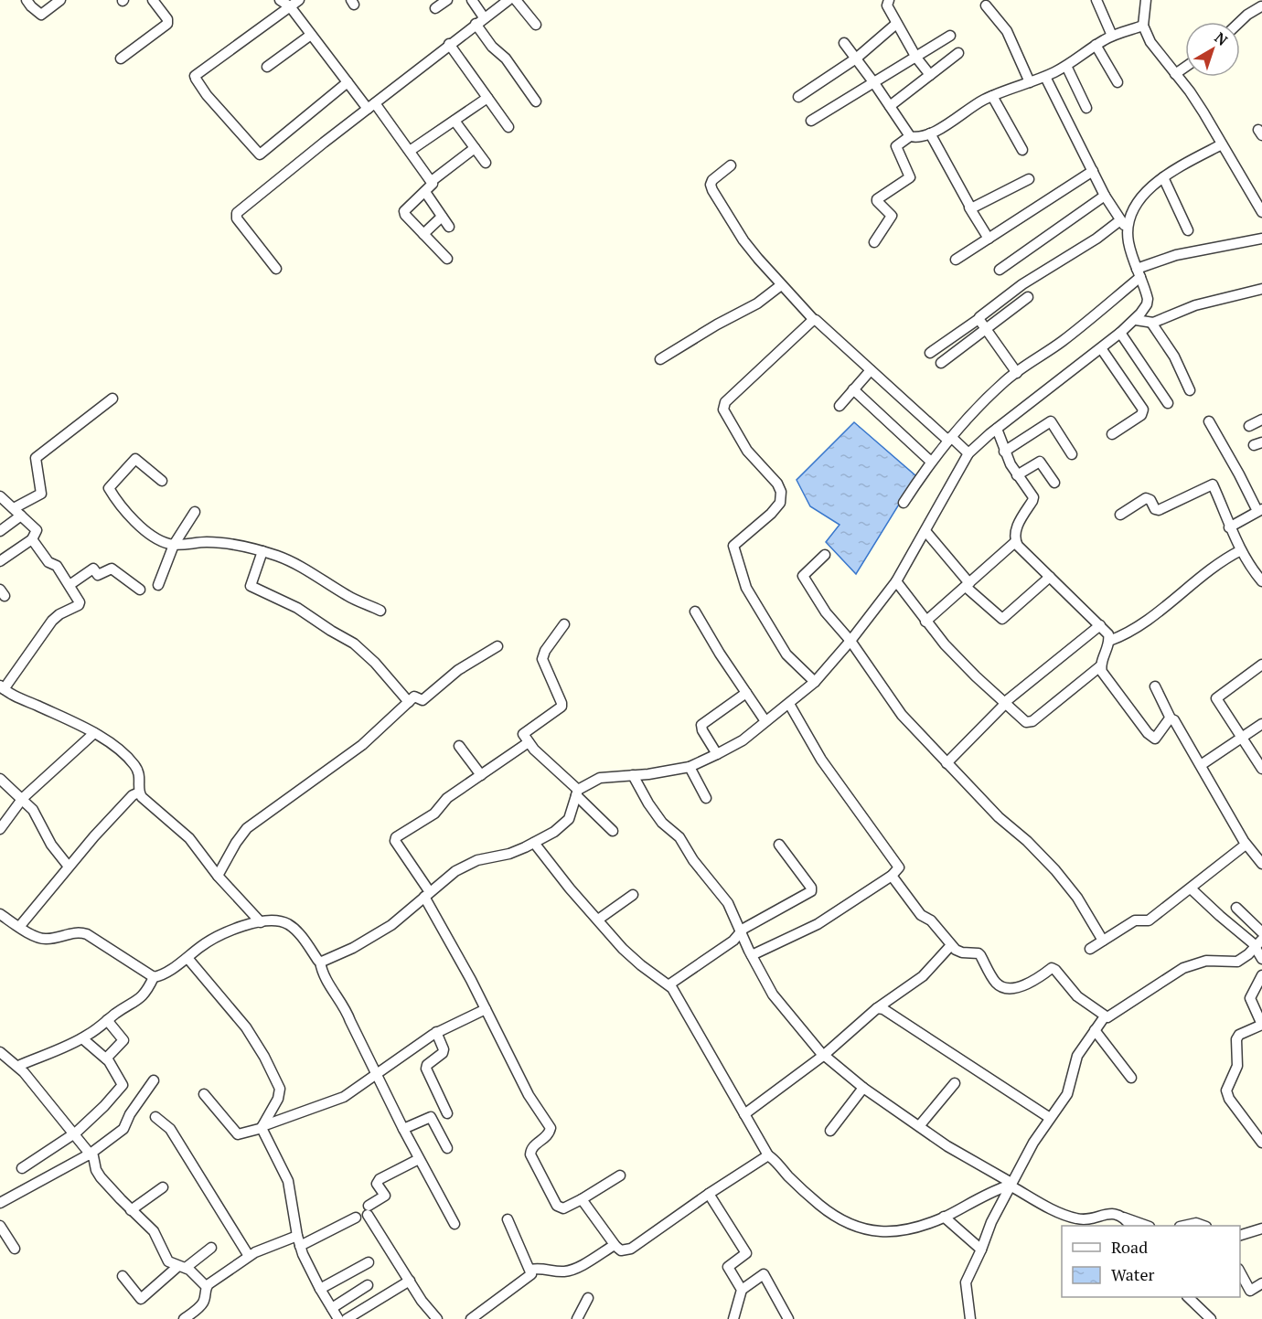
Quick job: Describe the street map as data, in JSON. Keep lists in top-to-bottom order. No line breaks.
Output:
{"legend":["Road","Water"],"north":"top right"}
